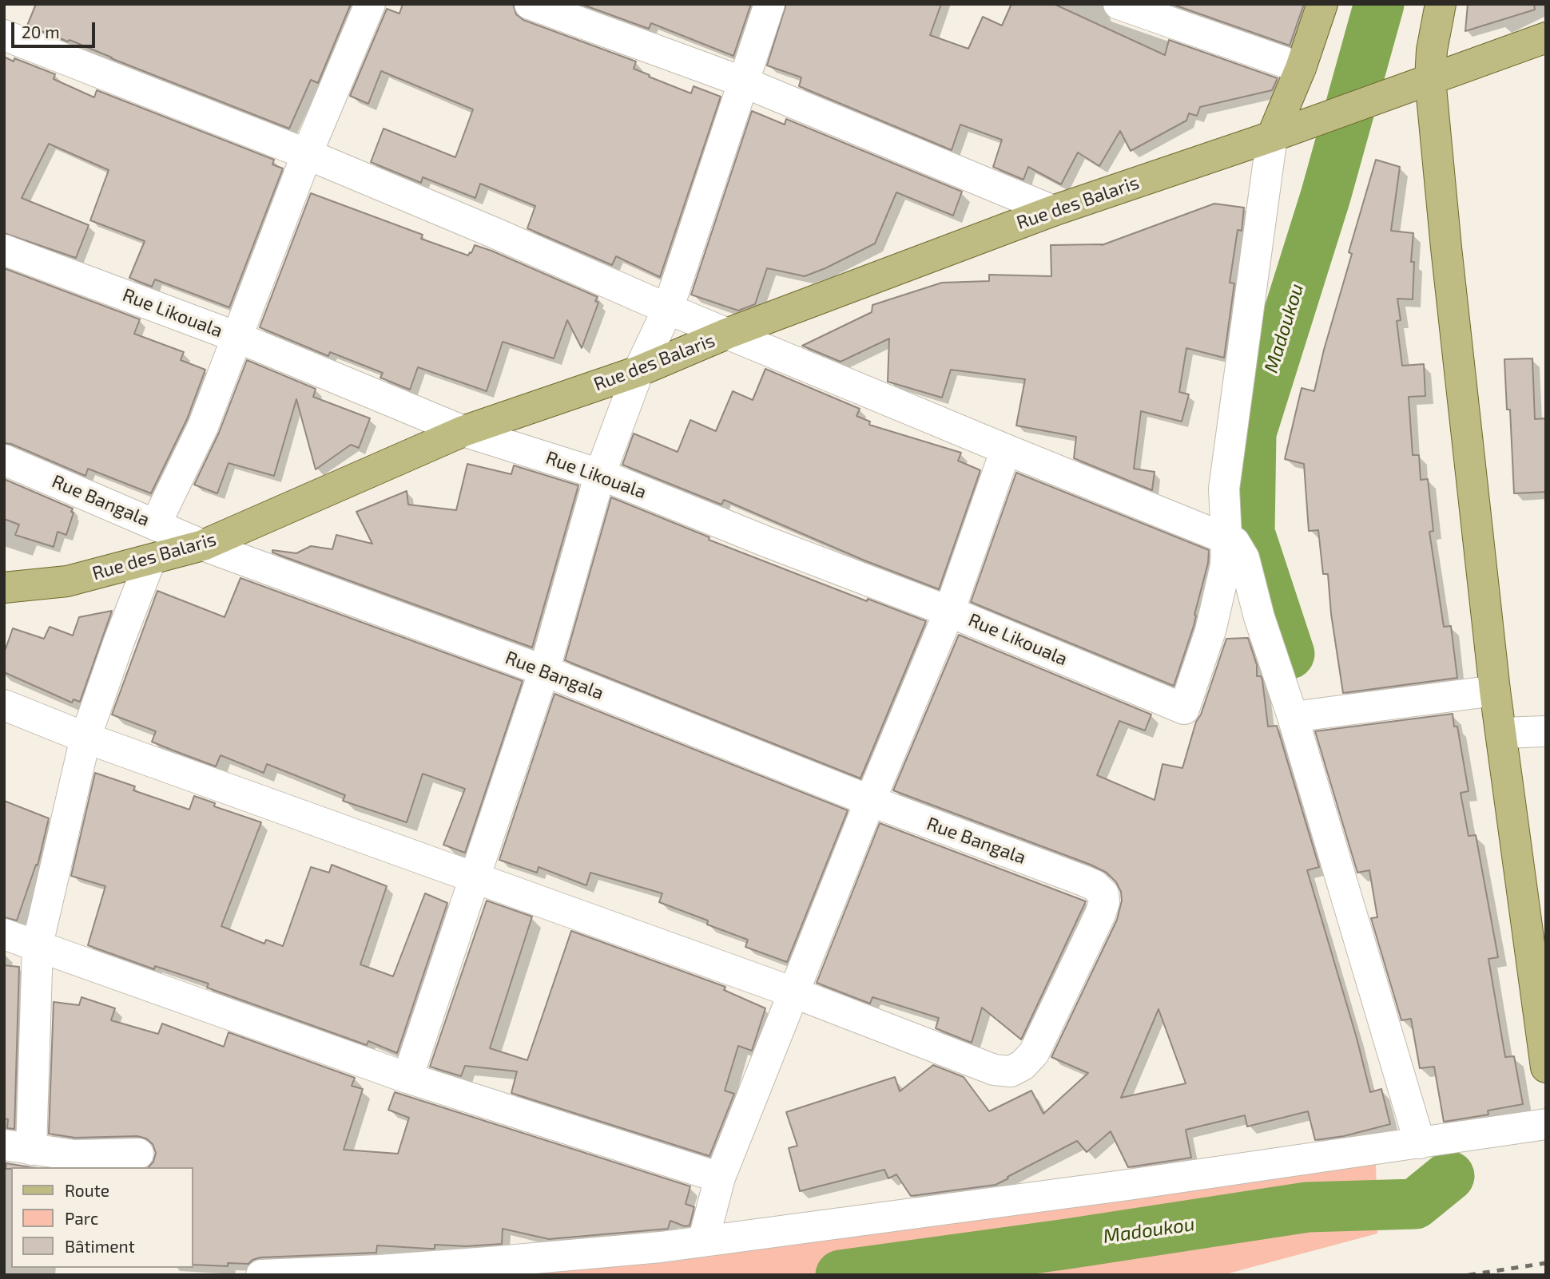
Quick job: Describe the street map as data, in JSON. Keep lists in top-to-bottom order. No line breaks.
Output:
{"streets":{"main road":["Rue des Balaris"],"street":["Rue Likouala","Rue Bangala"]},"crossings":[["Rue des Balaris","Rue Likouala"],["Rue des Balaris","Rue Bangala"]],"water":["Madoukou"],"legend":["Route","Parc","Bâtiment"],"scale_bar":"20 m"}
